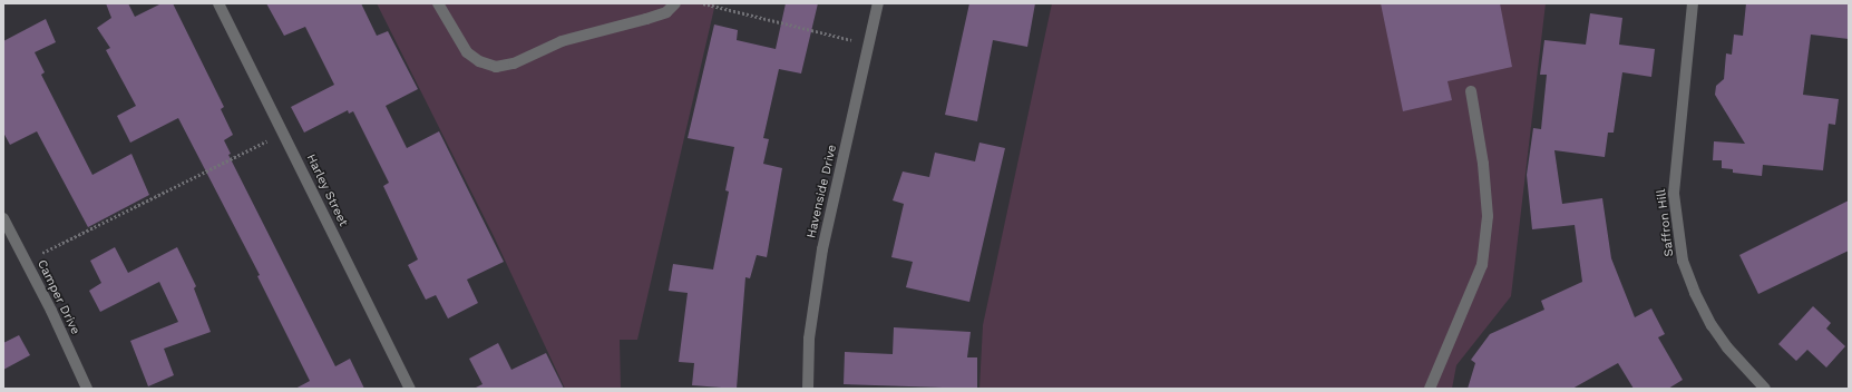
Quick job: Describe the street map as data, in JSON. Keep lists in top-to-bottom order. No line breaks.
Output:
{"streets":{"street":["Harley Street","Havenside Drive","Saffron Hill","Camper Drive"]}}
